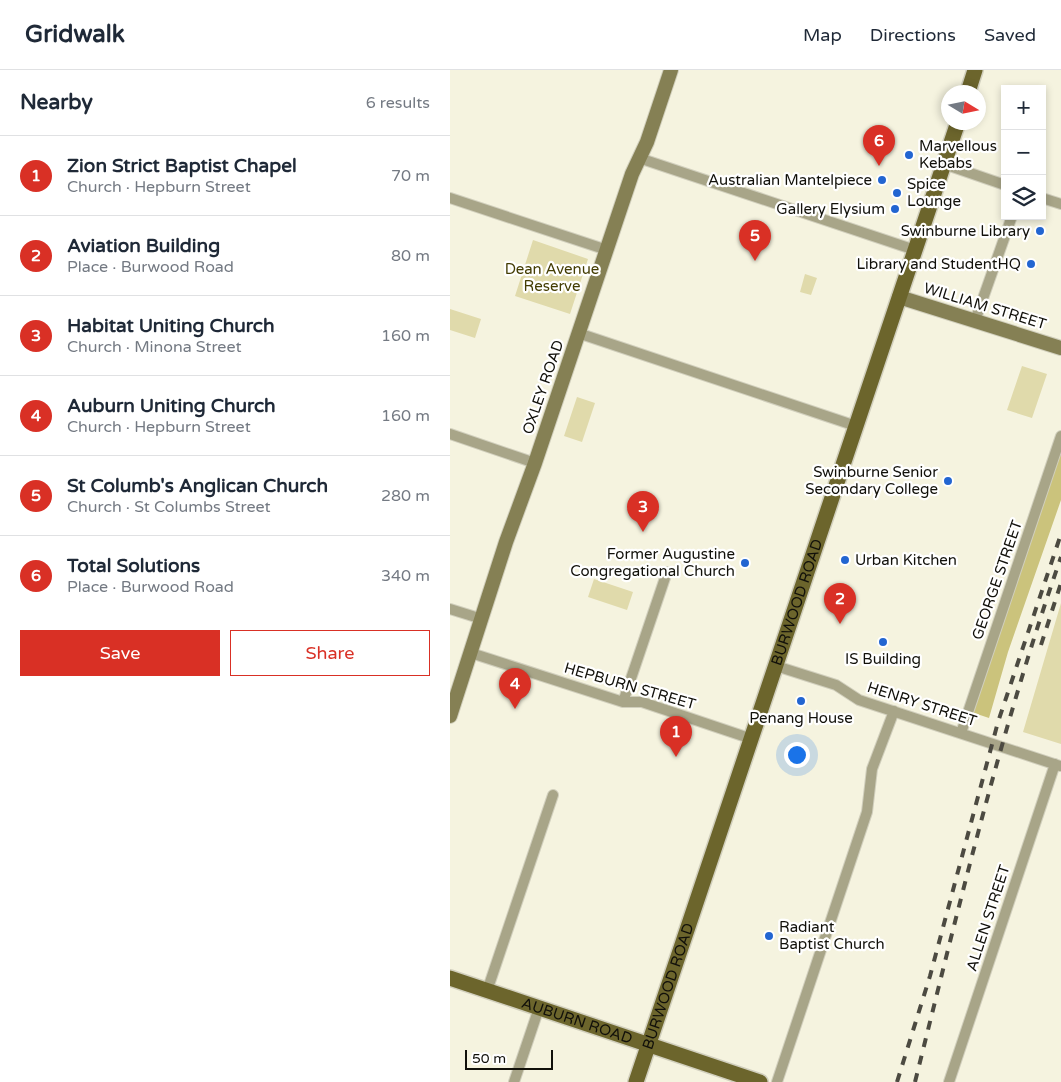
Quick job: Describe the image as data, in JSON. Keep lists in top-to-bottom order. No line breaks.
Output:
{"streets":{"main road":["BURWOOD ROAD","AUBURN ROAD"],"street":["WILLIAM STREET","OXLEY ROAD","GEORGE STREET","HEPBURN STREET","HENRY STREET","ALLEN STREET"]},"crossings":[["WILLIAM STREET","BURWOOD ROAD"],["OXLEY ROAD","HEPBURN STREET"],["GEORGE STREET","HENRY STREET"],["BURWOOD ROAD","HEPBURN STREET"],["BURWOOD ROAD","HENRY STREET"],["BURWOOD ROAD","AUBURN ROAD"],["HENRY STREET","ALLEN STREET"]],"parks":["Dean Avenue Reserve"],"places":["Marvellous Kebabs","Australian Mantelpiece","Spice Lounge","Gallery Elysium","Swinburne Library","Library and StudentHQ","Swinburne Senior Secondary College","Urban Kitchen","Former Augustine Congregational Church","IS Building","Penang House","Radiant Baptist Church"],"scale_bar":"50 m","north":"right","page":{"header":"Gridwalk","nav":["Map","Directions","Saved"],"heading":["Nearby","6 results"],"map_buttons":["+","−"],"pins":["6","5","3","2","4","1"],"list":[{"mark":"1","name":"Zion Strict Baptist Chapel","note":"Church · Hepburn Street","value":"70 m"},{"mark":"2","name":"Aviation Building","note":"Place · Burwood Road","value":"80 m"},{"mark":"3","name":"Habitat Uniting Church","note":"Church · Minona Street","value":"160 m"},{"mark":"4","name":"Auburn Uniting Church","note":"Church · Hepburn Street","value":"160 m"},{"mark":"5","name":"St Columb's Anglican Church","note":"Church · St Columbs Street","value":"280 m"},{"mark":"6","name":"Total Solutions","note":"Place · Burwood Road","value":"340 m"}],"buttons":["Save","Share"],"scale":"50 m"}}
